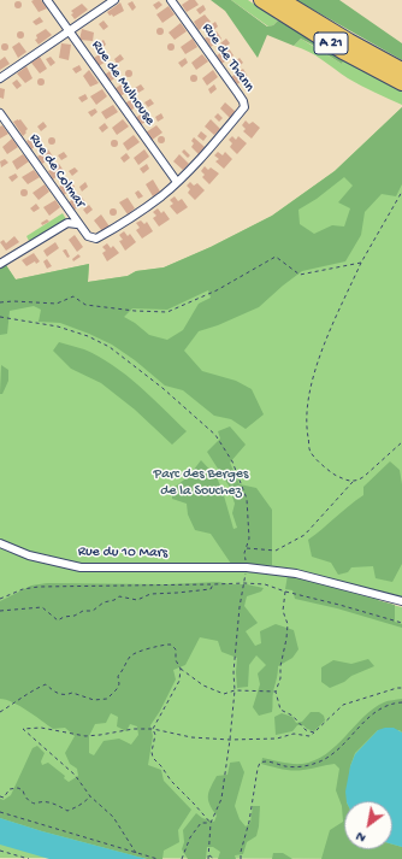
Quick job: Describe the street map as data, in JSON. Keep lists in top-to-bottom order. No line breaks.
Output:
{"streets":{"highway":["A 21"],"street":["Rue de Thann","Rue de Mulhouse","Rue de Colmar","Rue du 10 Mars"]},"crossings":[["Rue de Thann","Rue de Mulhouse"],["Rue de Thann","Rue de Colmar"],["Rue de Mulhouse","Rue de Colmar"]],"parks":["Parc des Berges de la Souchez"],"north":"bottom left"}
